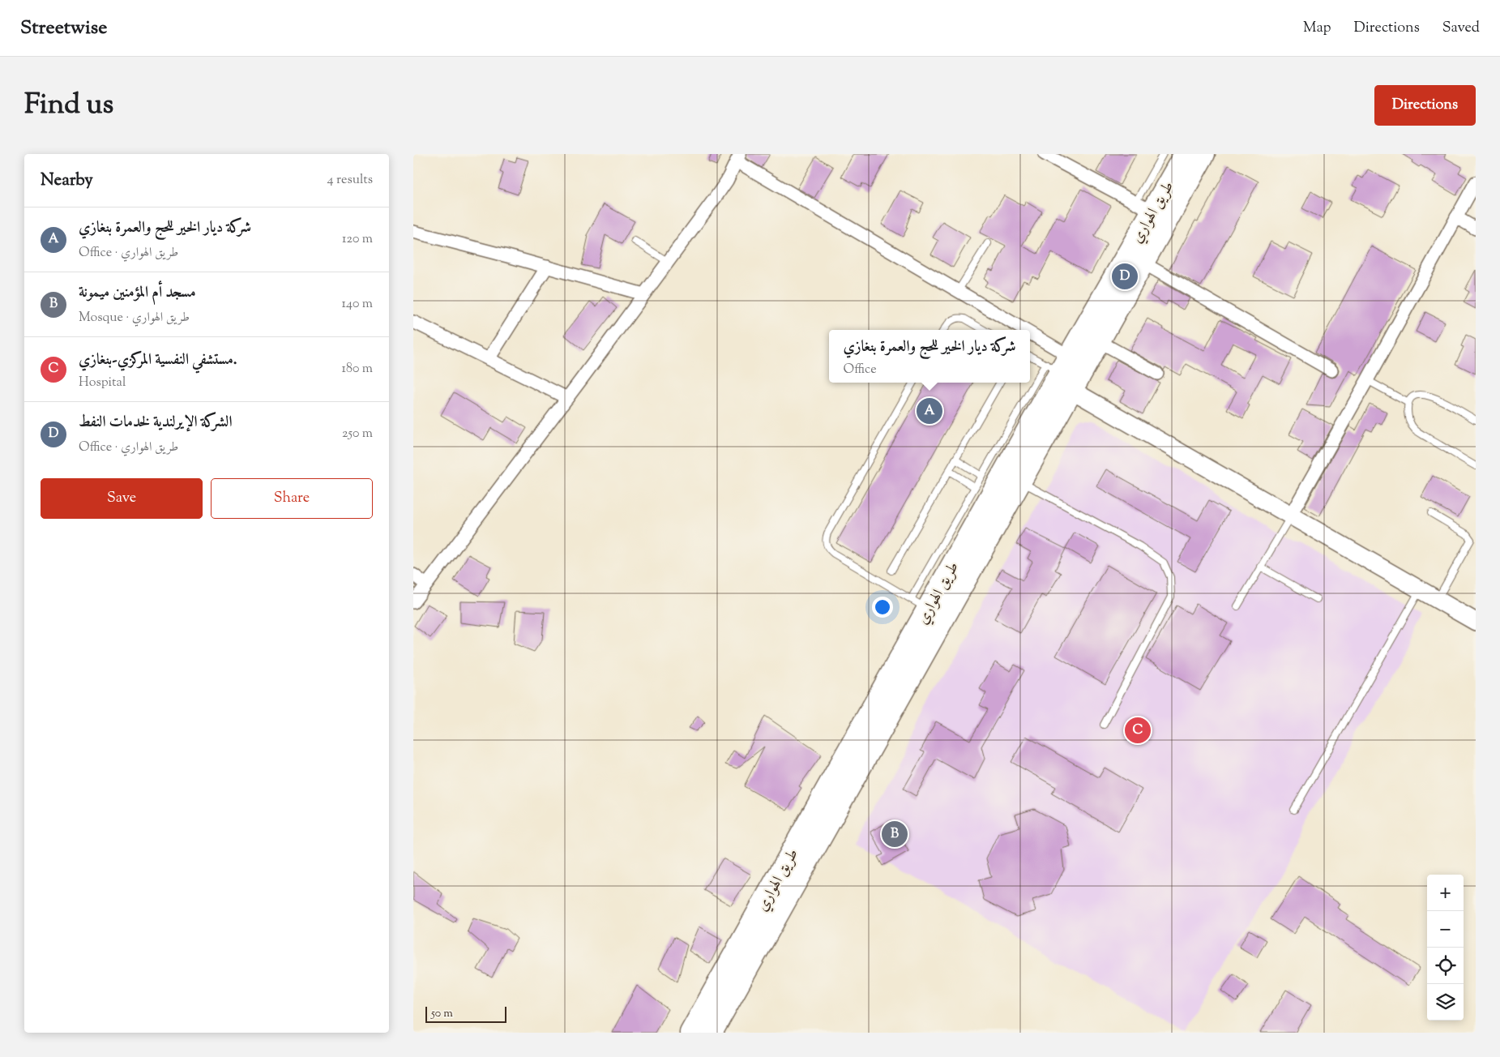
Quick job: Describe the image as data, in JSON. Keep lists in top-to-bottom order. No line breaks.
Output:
{"streets":{"highway":["طريق الهواري"]},"scale_bar":"50 m","page":{"header":"Streetwise","nav":["Map","Directions","Saved"],"title":"Find us","buttons":["Directions",["Save","Share"]],"heading":["Nearby","4 results"],"list":[{"mark":"A","name":"شركة ديار الخير للحج والعمرة بنغازي","note":"Office · طريق الهواري","value":"120 m"},{"mark":"B","name":"مسجد أم المؤمنين ميمونة","note":"Mosque · طريق الهواري","value":"140 m"},{"mark":"C","name":"مستشفي النفسية المركزي-بنغازي.","note":"Hospital","value":"180 m"},{"mark":"D","name":"الشركة الإيرلندية لخدمات النفط","note":"Office · طريق الهواري","value":"250 m"}],"pins":["D","A","C","B"],"popup":["شركة ديار الخير للحج والعمرة بنغازي","Office"],"map_buttons":["+","−"],"scale":"50 m"}}
